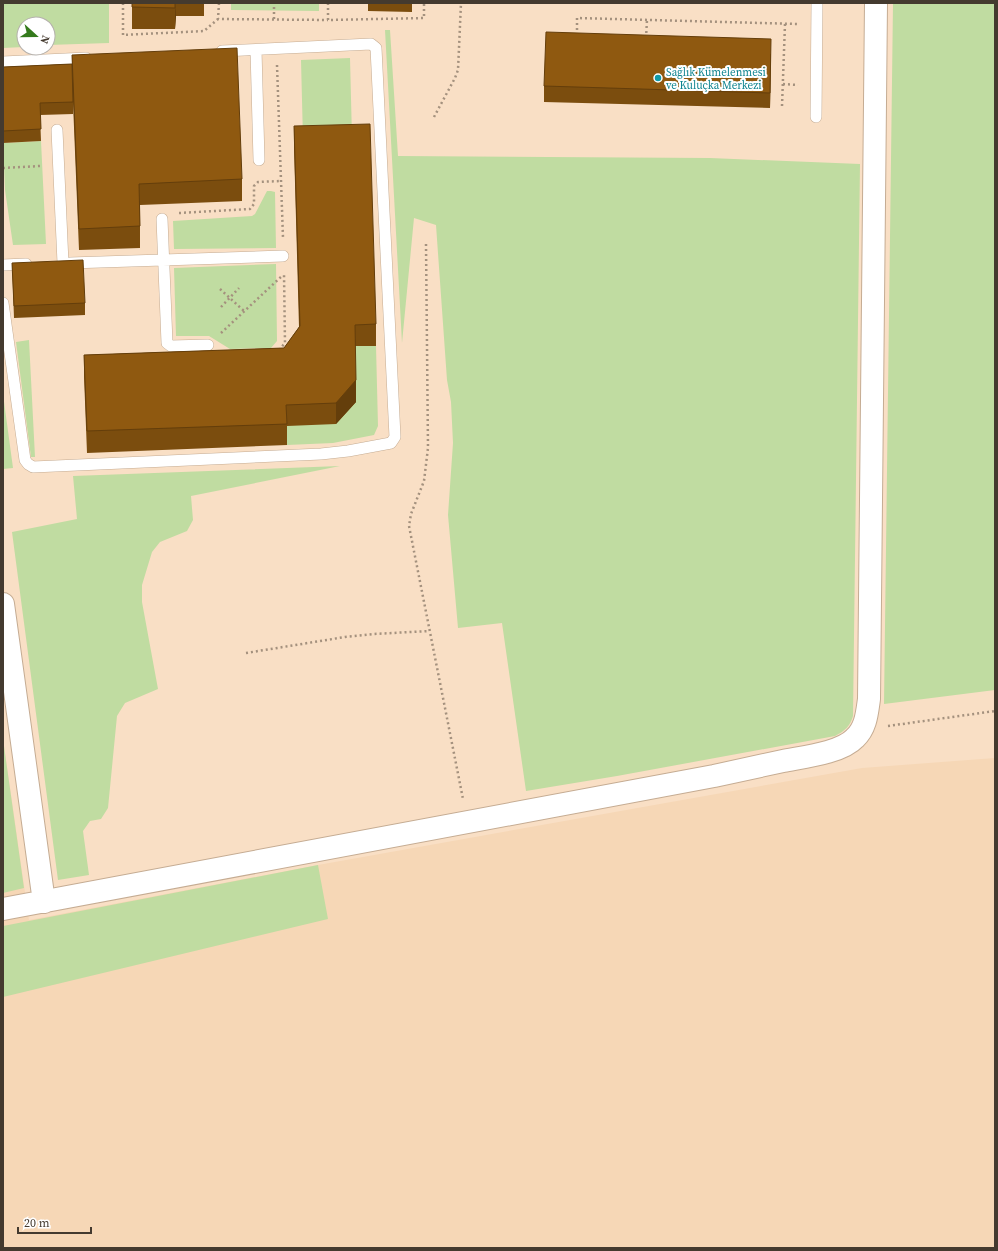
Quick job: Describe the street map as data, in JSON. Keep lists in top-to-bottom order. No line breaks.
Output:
{"places":["Sağlık Kümelenmesi ve Kuluçka Merkezi"],"scale_bar":"20 m","north":"right"}
